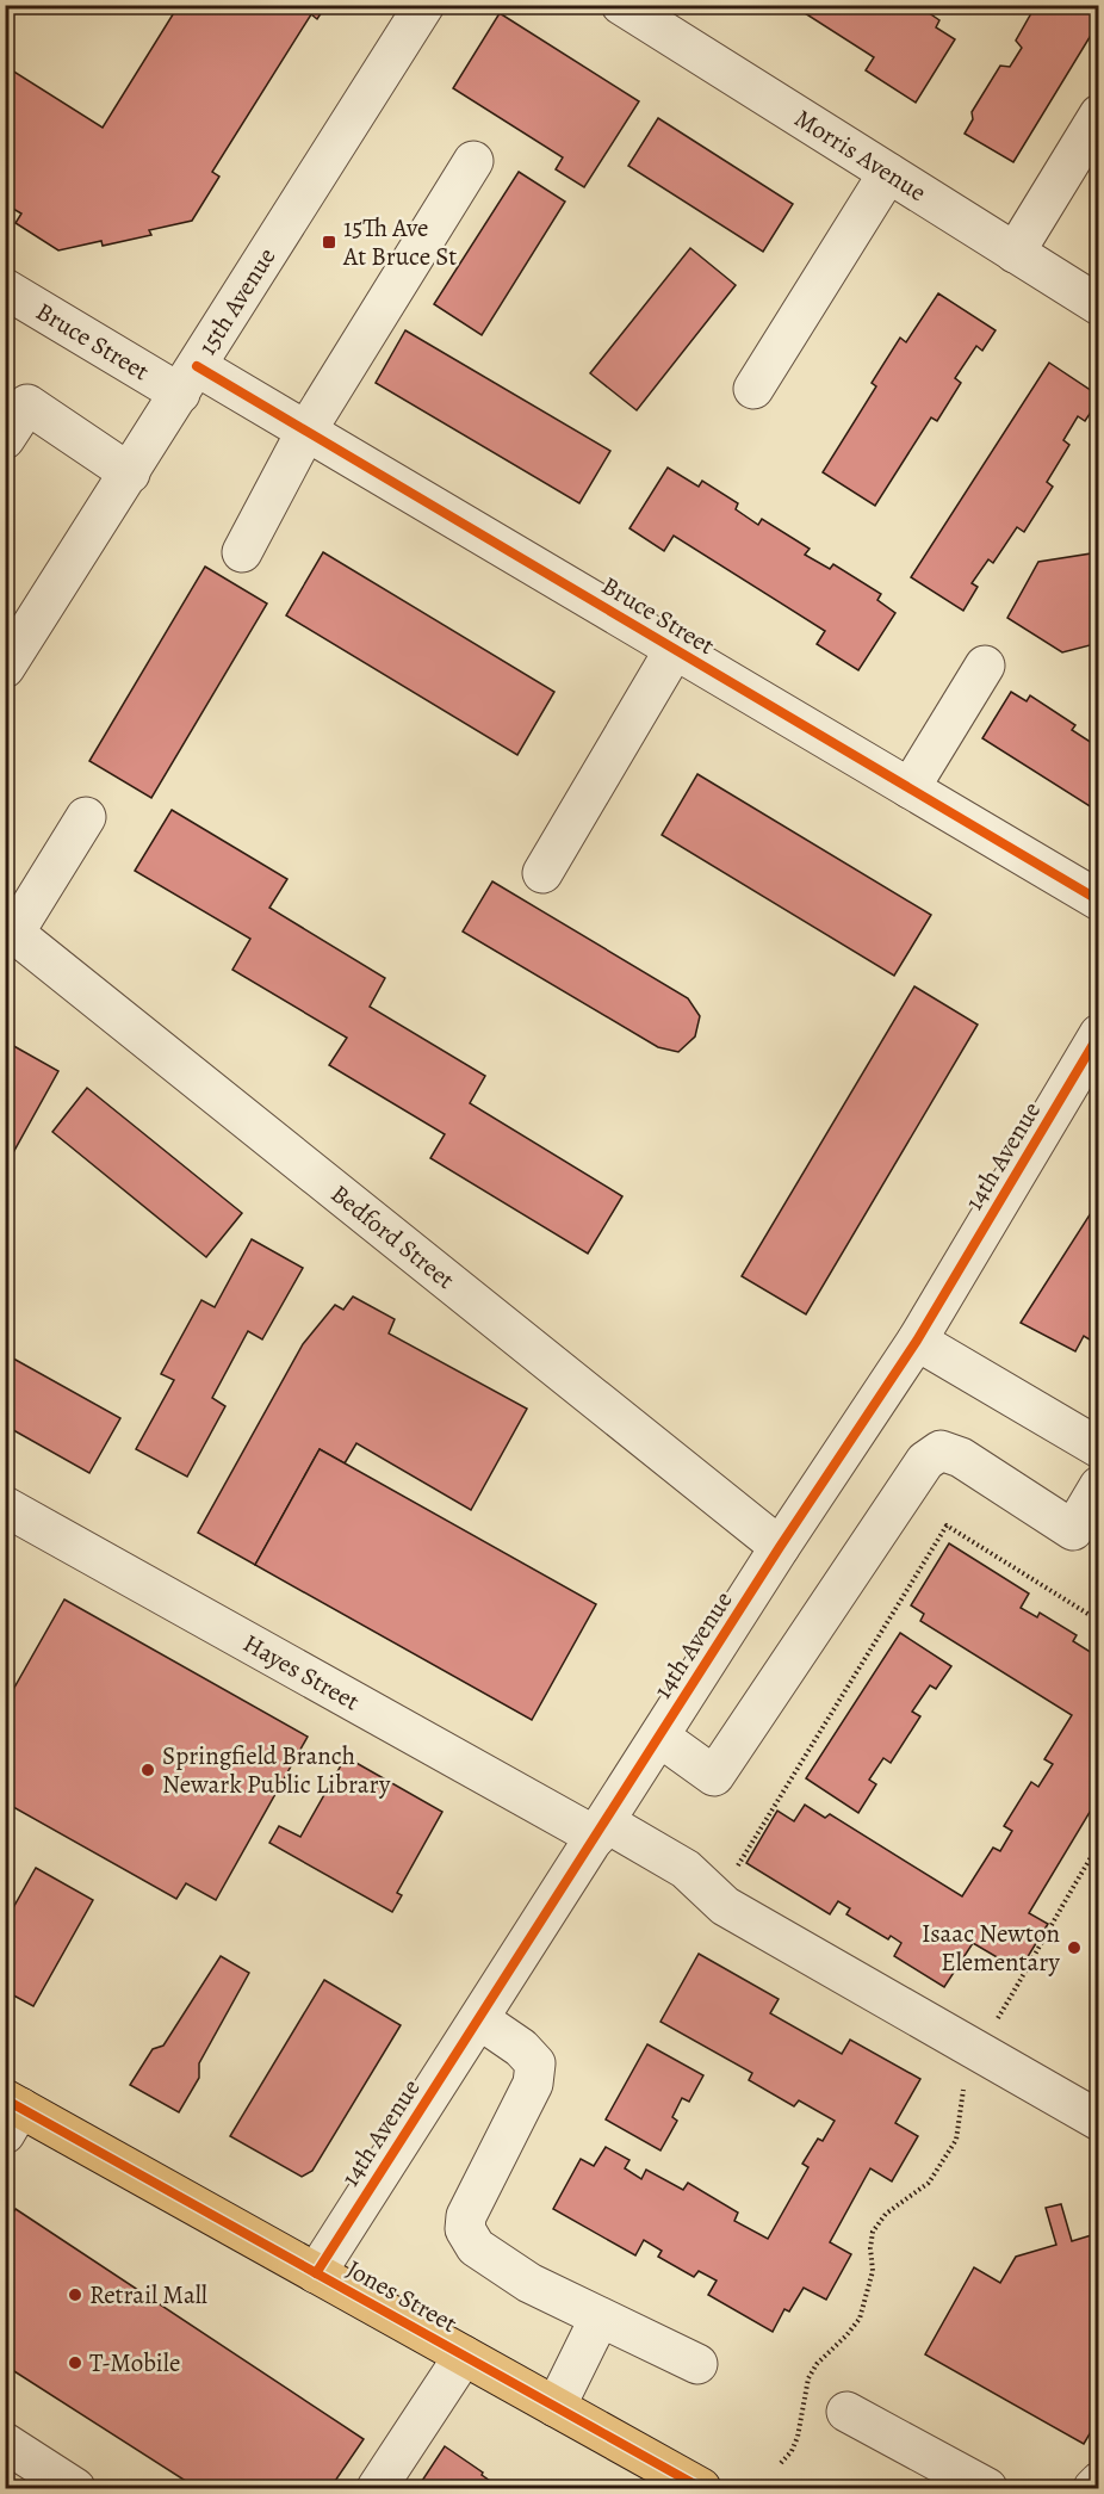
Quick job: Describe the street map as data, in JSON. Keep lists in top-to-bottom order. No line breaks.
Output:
{"streets":{"main road":["Jones Street"],"street":["Morris Avenue","15th Avenue","Bruce Street","14th Avenue","Bedford Street","Hayes Street"]},"crossings":[["15th Avenue","Bruce Street"],["14th Avenue","Bedford Street"],["14th Avenue","Hayes Street"],["14th Avenue","Jones Street"]],"places":{"transit":["15Th Ave At Bruce St"],"other":["Springfield Branch Newark Public Library","Isaac Newton Elementary","Retrail Mall","T-Mobile"]}}
